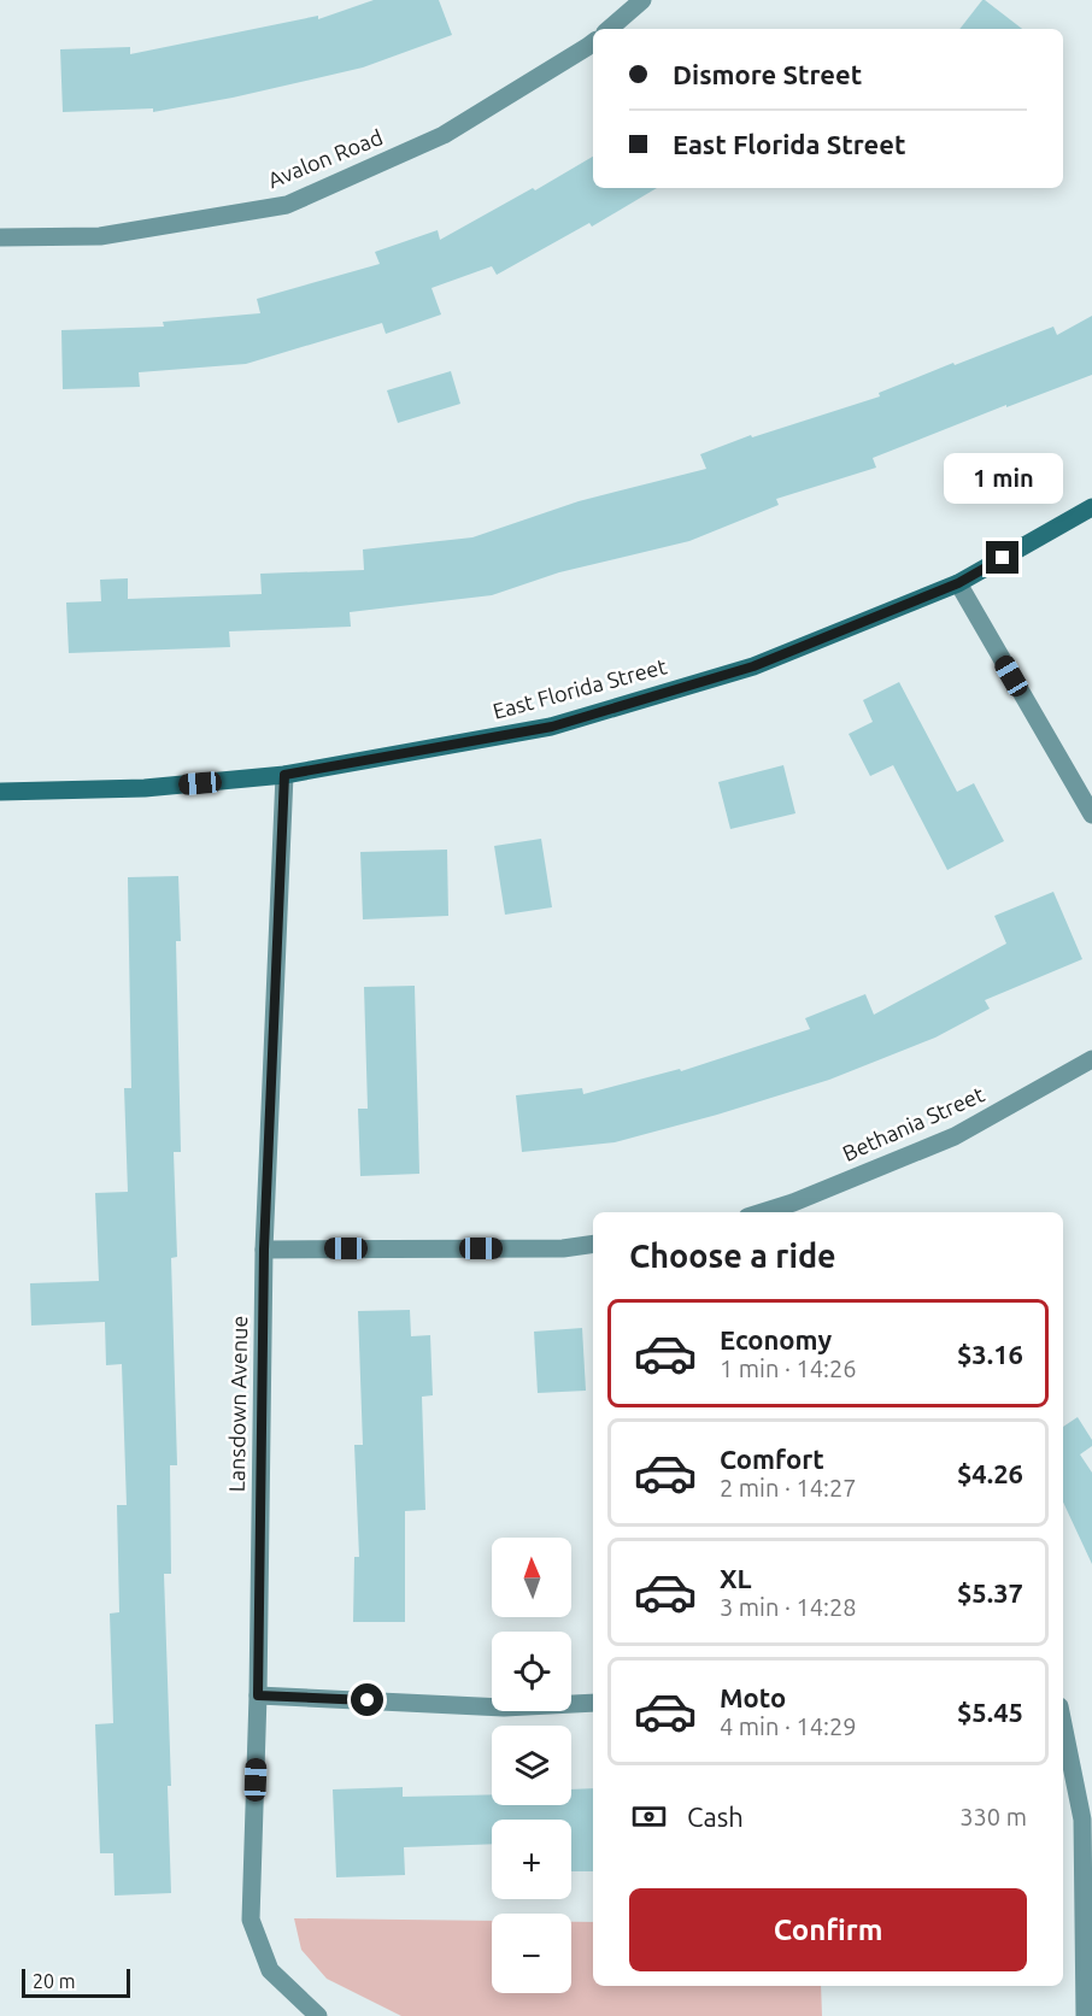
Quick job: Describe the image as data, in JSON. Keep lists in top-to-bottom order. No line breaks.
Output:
{"streets":{"main road":["East Florida Street"],"street":["Avalon Road","Bethania Street","Lansdown Avenue"]},"crossings":[["East Florida Street","Lansdown Avenue"]],"scale_bar":"20 m","north":"top","page":{"banner":["Dismore Street","East Florida Street"],"bubble":"1 min","heading":"Choose a ride","list":[{"name":"Economy","note":"1 min · 14:26","value":"$3.16"},{"name":"Comfort","note":"2 min · 14:27","value":"$4.26"},{"name":"XL","note":"3 min · 14:28","value":"$5.37"},{"name":"Moto","note":"4 min · 14:29","value":"$5.45"}],"map_buttons":["+","−"],"pay":["Cash","330 m"],"buttons":"Confirm","scale":"20 m"}}
